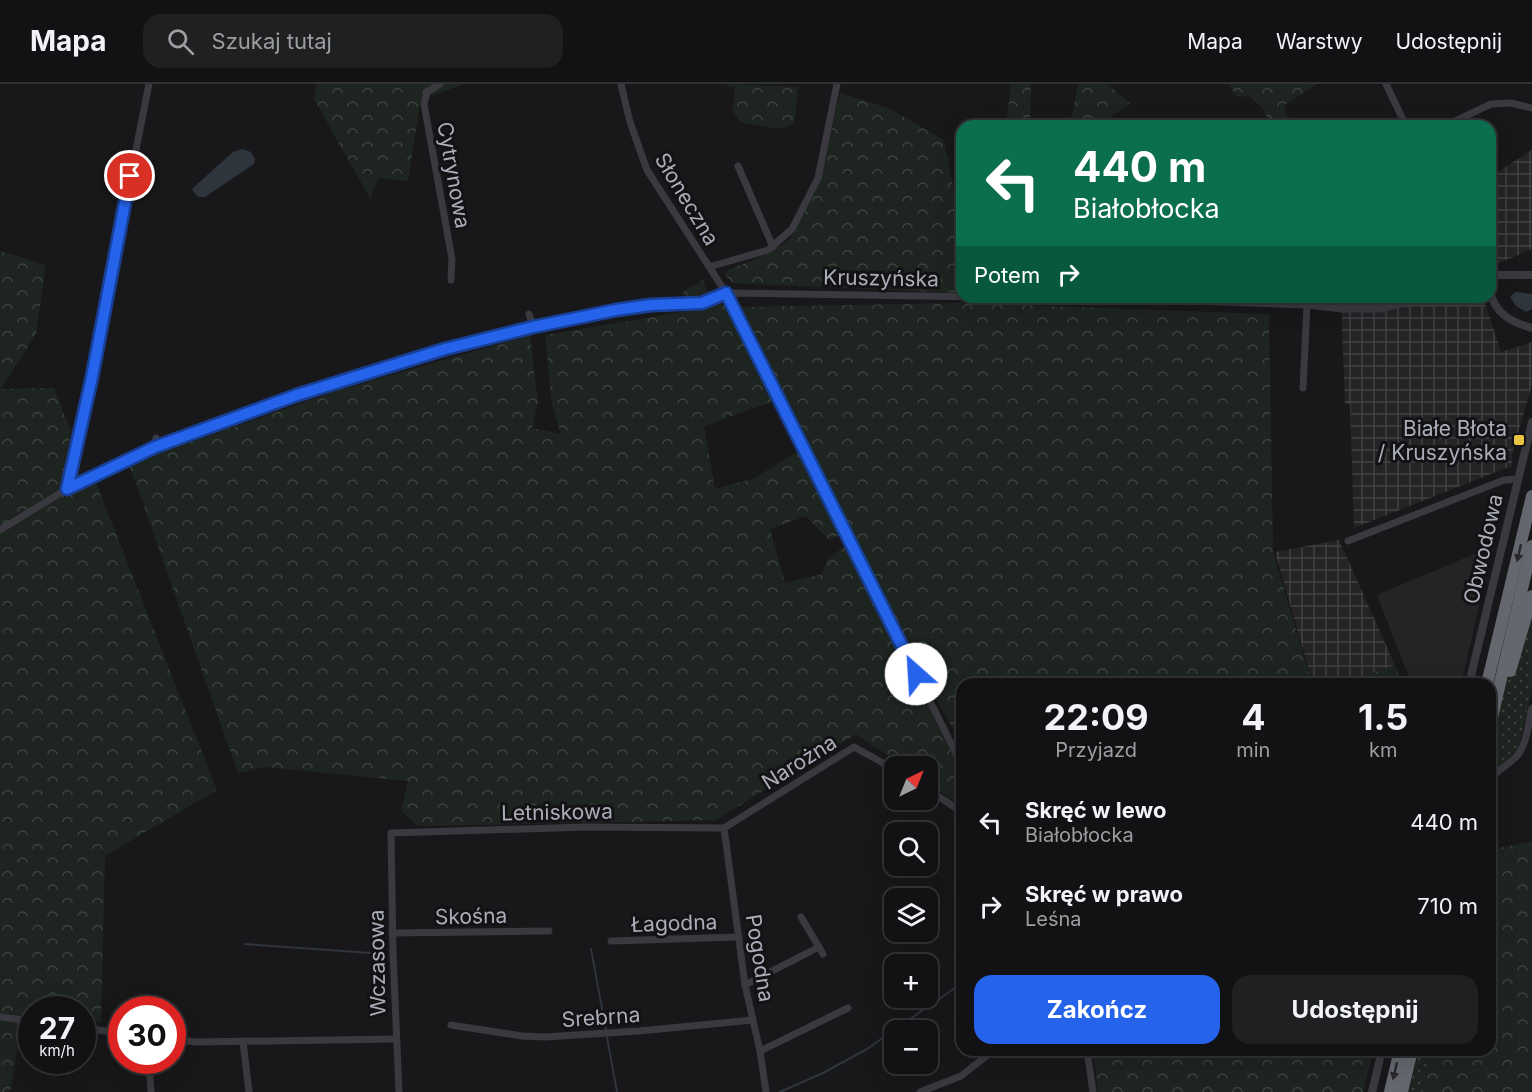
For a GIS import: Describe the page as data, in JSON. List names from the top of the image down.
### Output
{
  "streets": {
    "street": [
      "Cytrynowa",
      "Słoneczna",
      "Kruszyńska",
      "Obwodowa",
      "Narożna",
      "Letniskowa",
      "Skośna",
      "Łagodna",
      "Pogodna",
      "Wczasowa",
      "Srebrna"
    ]
  },
  "crossings": [
    ["Słoneczna", "Kruszyńska"],
    ["Narożna", "Letniskowa"],
    ["Narożna", "Pogodna"],
    ["Letniskowa", "Pogodna"],
    ["Letniskowa", "Wczasowa"],
    ["Skośna", "Wczasowa"],
    ["Łagodna", "Pogodna"],
    ["Pogodna", "Srebrna"]
  ],
  "places": {
    "transit": ["Białe Błota / Kruszyńska"]
  },
  "north": "top right",
  "page": {
    "header": "Mapa",
    "search": "Szukaj tutaj",
    "nav": ["Mapa", "Warstwy", "Udostępnij"],
    "turn": ["440 m", "Białobłocka"],
    "then": "Potem",
    "eta": [
      "22:09",
      "Przyjazd",
      "4",
      "min",
      "1.5",
      "km"
    ],
    "map_buttons": ["+", "−"],
    "list": [
      {
        "name": "Skręć w lewo",
        "note": "Białobłocka",
        "value": "440 m"
      },
      {
        "name": "Skręć w prawo",
        "note": "Leśna",
        "value": "710 m"
      }
    ],
    "buttons": ["Zakończ", "Udostępnij"],
    "speed": "27 km/h",
    "limit": "30"
  }
}
